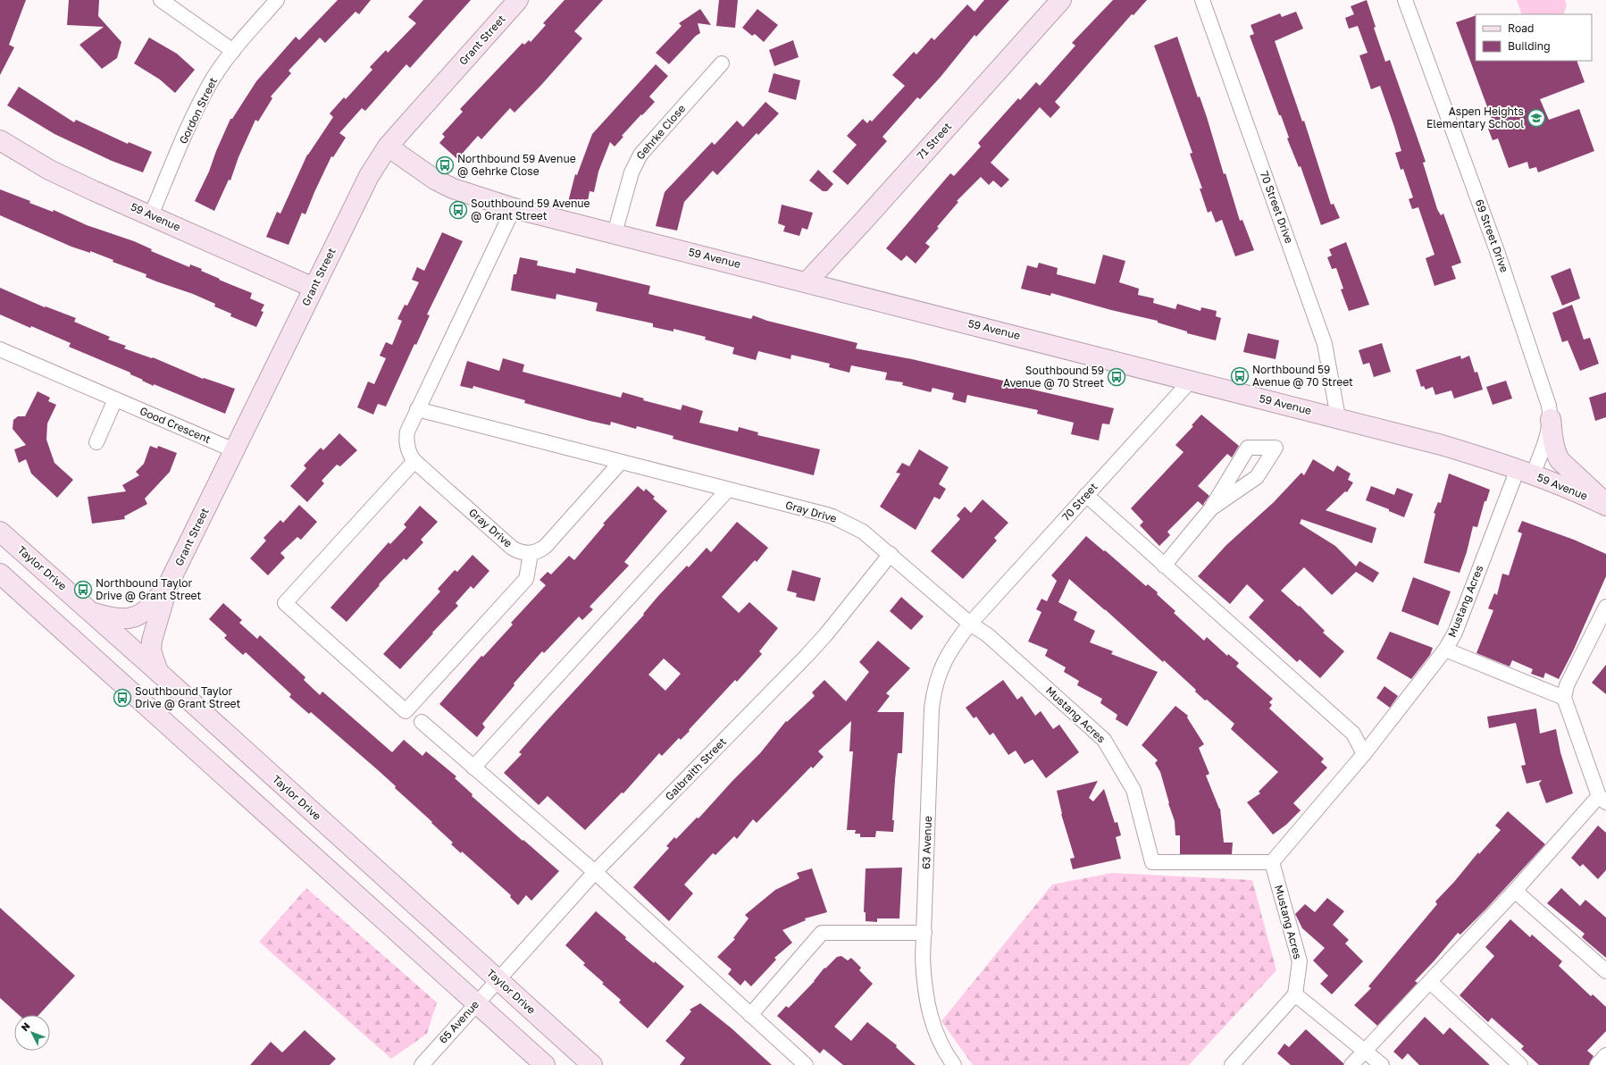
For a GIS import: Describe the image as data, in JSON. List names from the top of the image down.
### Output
{
  "streets": {
    "street": [
      "Grant Street",
      "Gordon Street",
      "Gehrke Close",
      "71 Street",
      "70 Street Drive",
      "59 Avenue",
      "69 Street Drive",
      "Good Crescent",
      "70 Street",
      "Gray Drive",
      "Taylor Drive",
      "Mustang Acres",
      "Galbraith Street",
      "63 Avenue",
      "65 Avenue"
    ]
  },
  "crossings": [
    ["Grant Street", "59 Avenue"],
    ["Grant Street", "Good Crescent"],
    ["Gordon Street", "59 Avenue"],
    ["Gehrke Close", "59 Avenue"],
    ["71 Street", "59 Avenue"],
    ["70 Street Drive", "59 Avenue"],
    ["59 Avenue", "69 Street Drive"],
    ["59 Avenue", "70 Street"],
    ["59 Avenue", "Gray Drive"],
    ["59 Avenue", "Mustang Acres"],
    ["69 Street Drive", "Mustang Acres"],
    ["70 Street", "Gray Drive"],
    ["70 Street", "Mustang Acres"],
    ["70 Street", "63 Avenue"],
    ["Gray Drive", "Mustang Acres"],
    ["Gray Drive", "Galbraith Street"],
    ["Gray Drive", "63 Avenue"],
    ["Taylor Drive", "Galbraith Street"],
    ["Taylor Drive", "65 Avenue"],
    ["Mustang Acres", "63 Avenue"],
    ["Galbraith Street", "65 Avenue"]
  ],
  "places": {
    "school or university": ["Aspen Heights Elementary School"],
    "bus stop": [
      "Northbound 59 Avenue @ Gehrke Close",
      "Southbound 59 Avenue @ Grant Street",
      "Northbound 59 Avenue @ 70 Street",
      "Southbound 59 Avenue @ 70 Street",
      "Northbound Taylor Drive @ Grant Street",
      "Southbound Taylor Drive @ Grant Street"
    ]
  },
  "legend": ["Road", "Building"],
  "north": "top left"
}
